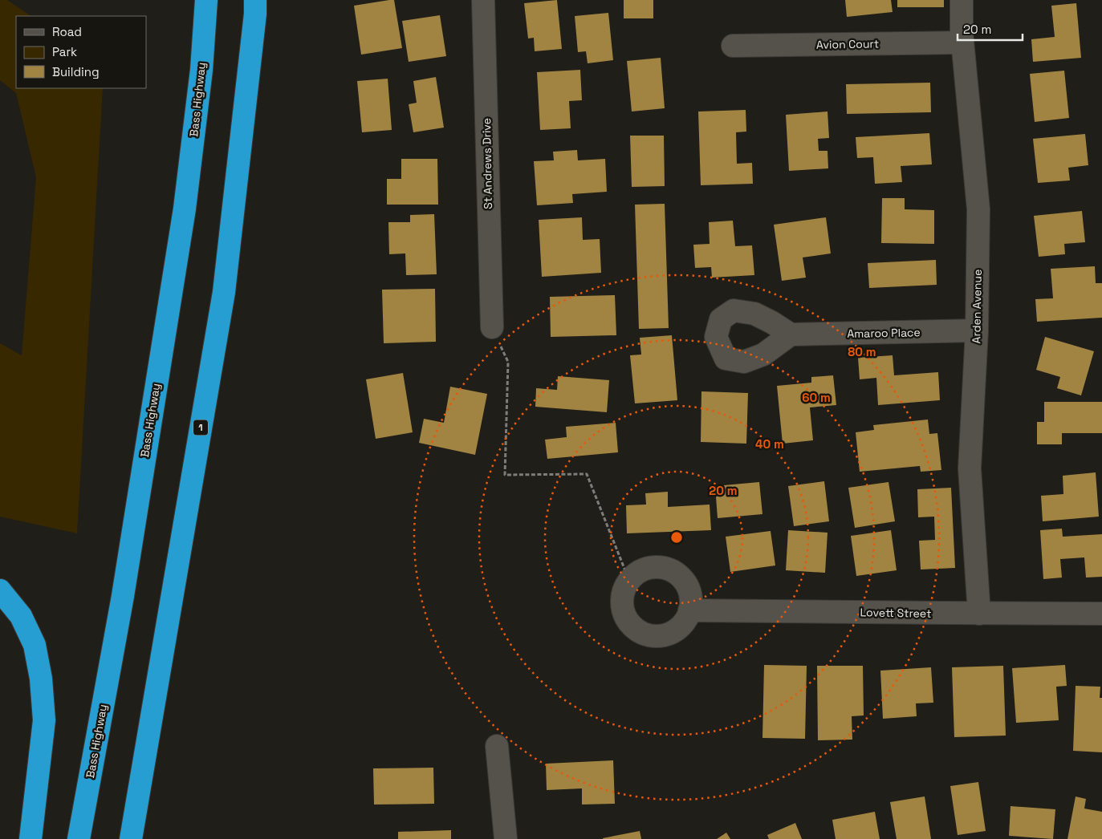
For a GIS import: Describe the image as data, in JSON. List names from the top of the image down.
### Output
{
  "streets": {
    "highway": ["Bass Highway", "1"],
    "street": [
      "Avion Court",
      "St Andrews Drive",
      "Arden Avenue",
      "Amaroo Place",
      "Lovett Street"
    ]
  },
  "crossings": [
    ["Avion Court", "Arden Avenue"],
    ["Arden Avenue", "Amaroo Place"],
    ["Arden Avenue", "Lovett Street"]
  ],
  "legend": ["Road", "Park", "Building"],
  "scale_bar": "20 m",
  "rings": [
    "80 m",
    "60 m",
    "40 m",
    "20 m"
  ]
}
